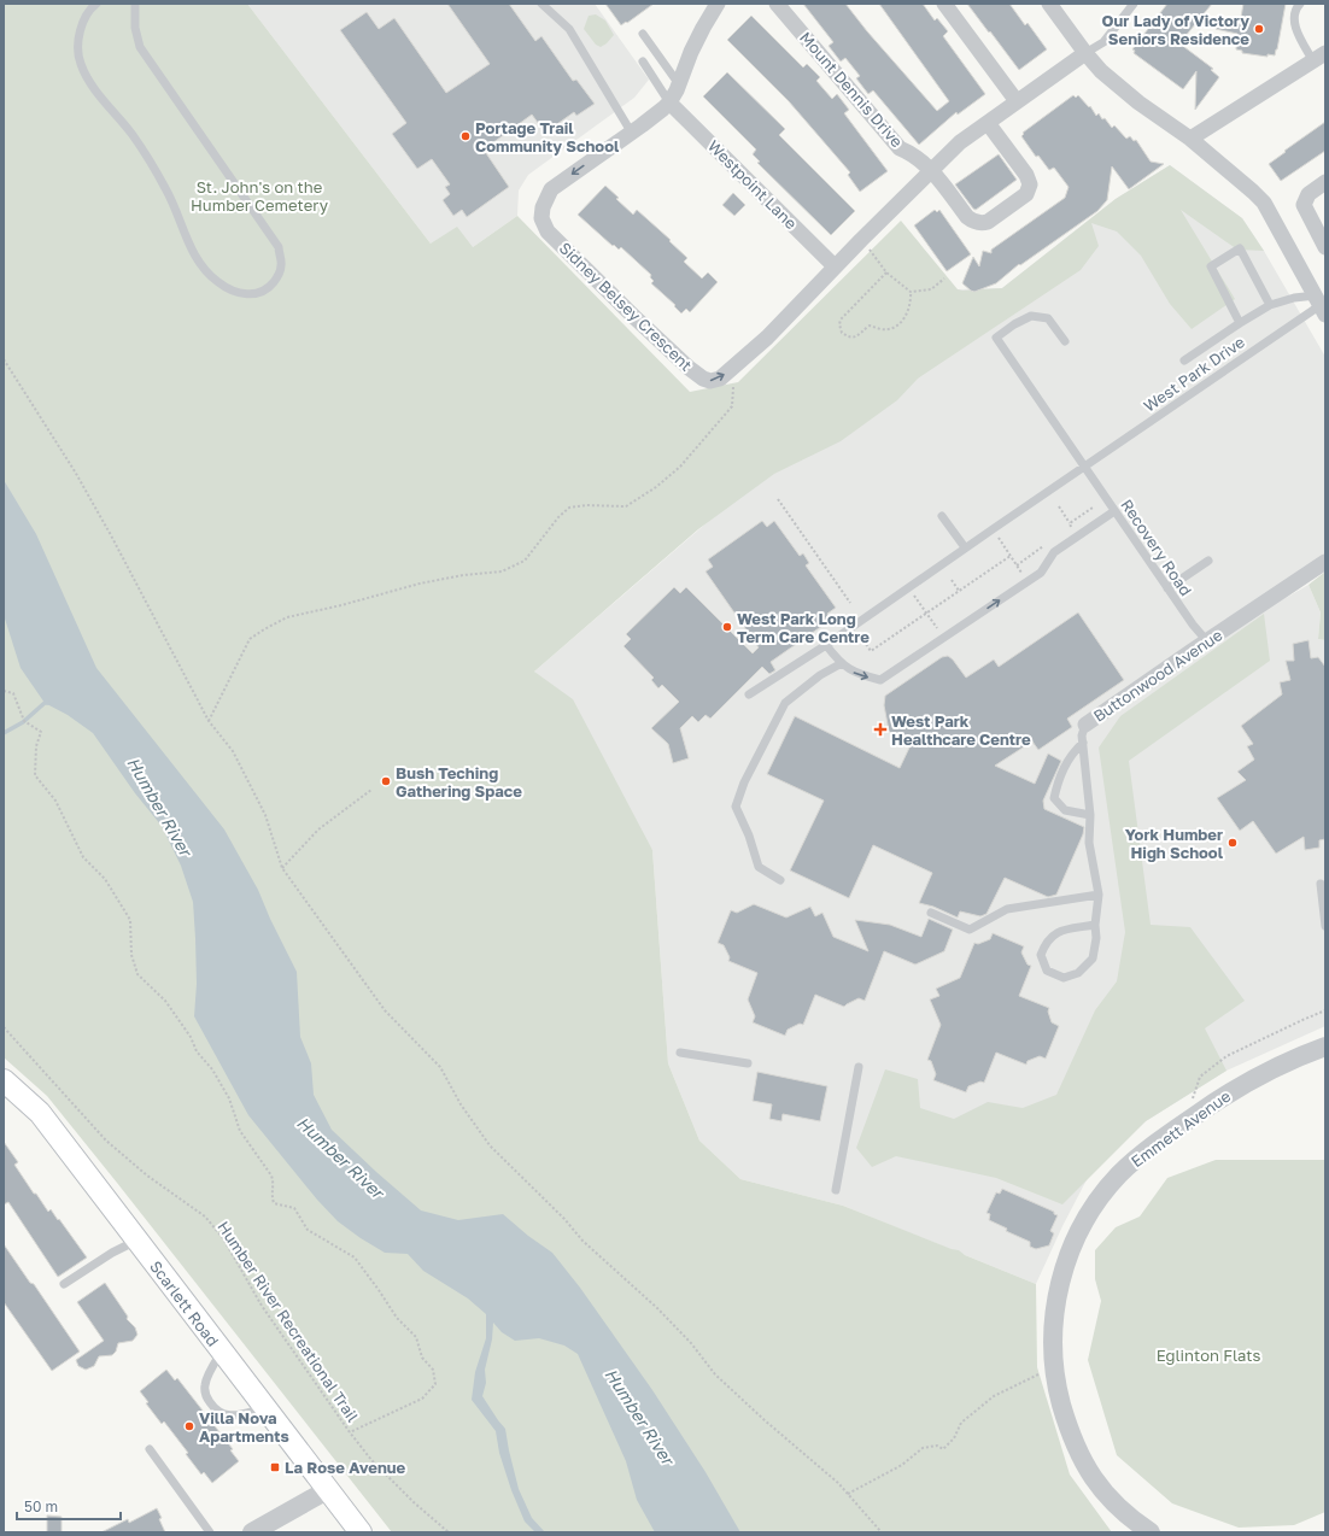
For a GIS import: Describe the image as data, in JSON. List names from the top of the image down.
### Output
{
  "streets": {
    "main road": ["Scarlett Road"],
    "street": [
      "Mount Dennis Drive",
      "Westpoint Lane",
      "Sidney Belsey Crescent",
      "Buttonwood Avenue",
      "Emmett Avenue"
    ],
    "lane": ["West Park Drive", "Recovery Road"],
    "path": ["Humber River Recreational Trail"]
  },
  "crossings": [
    ["Mount Dennis Drive", "Sidney Belsey Crescent"],
    ["Westpoint Lane", "Sidney Belsey Crescent"],
    ["West Park Drive", "Recovery Road"],
    ["Recovery Road", "Buttonwood Avenue"]
  ],
  "water": ["Humber River"],
  "parks": ["St. John's on the Humber Cemetery", "Eglinton Flats"],
  "places": {
    "other": [
      "Our Lady of Victory Seniors Residence",
      "Portage Trail Community School",
      "West Park Long Term Care Centre",
      "Bush Teching Gathering Space",
      "York Humber High School",
      "Villa Nova Apartments"
    ],
    "health": ["West Park Healthcare Centre"],
    "transit": ["La Rose Avenue"]
  },
  "scale_bar": "50 m"
}
